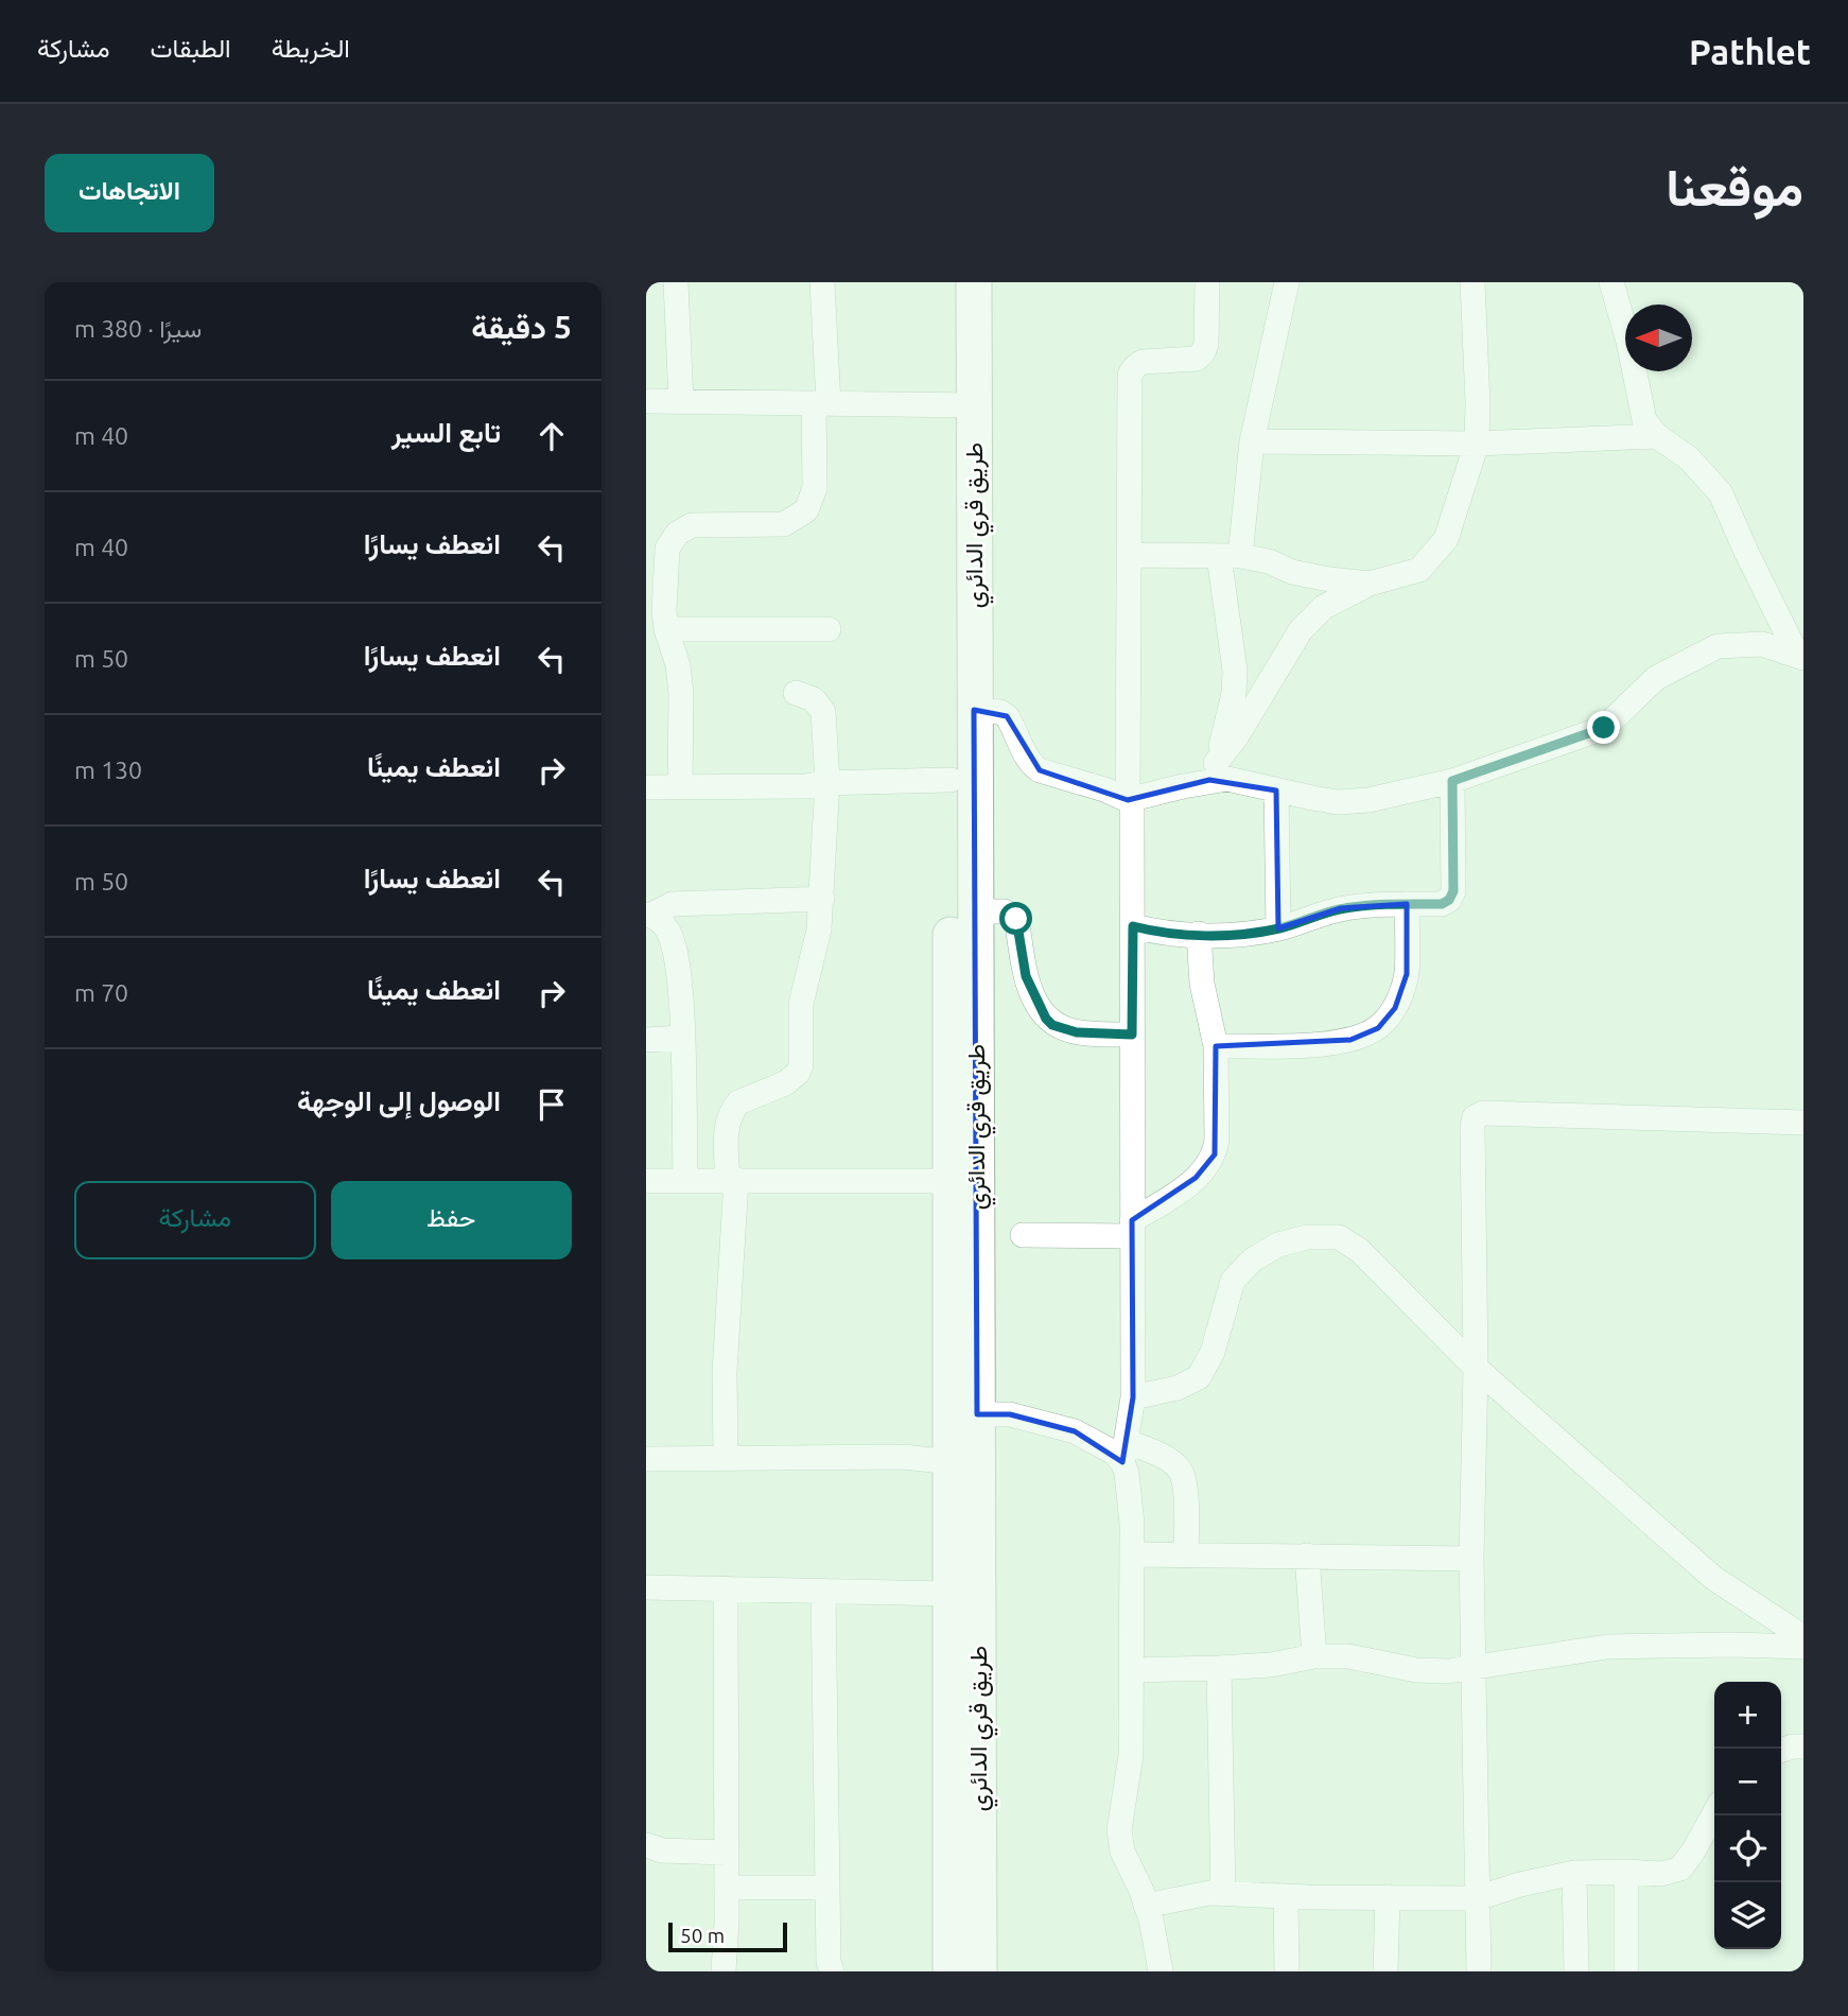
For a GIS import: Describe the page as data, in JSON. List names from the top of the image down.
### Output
{
  "streets": {
    "highway": ["طريق قري الدائري"]
  },
  "scale_bar": "50 m",
  "north": "left",
  "page": {
    "header": "Pathlet",
    "nav": ["الخريطة", "الطبقات", "مشاركة"],
    "title": "موقعنا",
    "buttons": [
      "الاتجاهات",
      ["حفظ", "مشاركة"]
    ],
    "heading": ["5 دقيقة", "سيرًا · 380 m"],
    "list": [
      ["تابع السير", "40 m"],
      ["انعطف يسارًا", "40 m"],
      ["انعطف يسارًا", "50 m"],
      ["انعطف يمينًا", "130 m"],
      ["انعطف يسارًا", "50 m"],
      ["انعطف يمينًا", "70 m"],
      "الوصول إلى الوجهة"
    ],
    "map_buttons": ["+", "−"],
    "scale": "50 m"
  }
}
